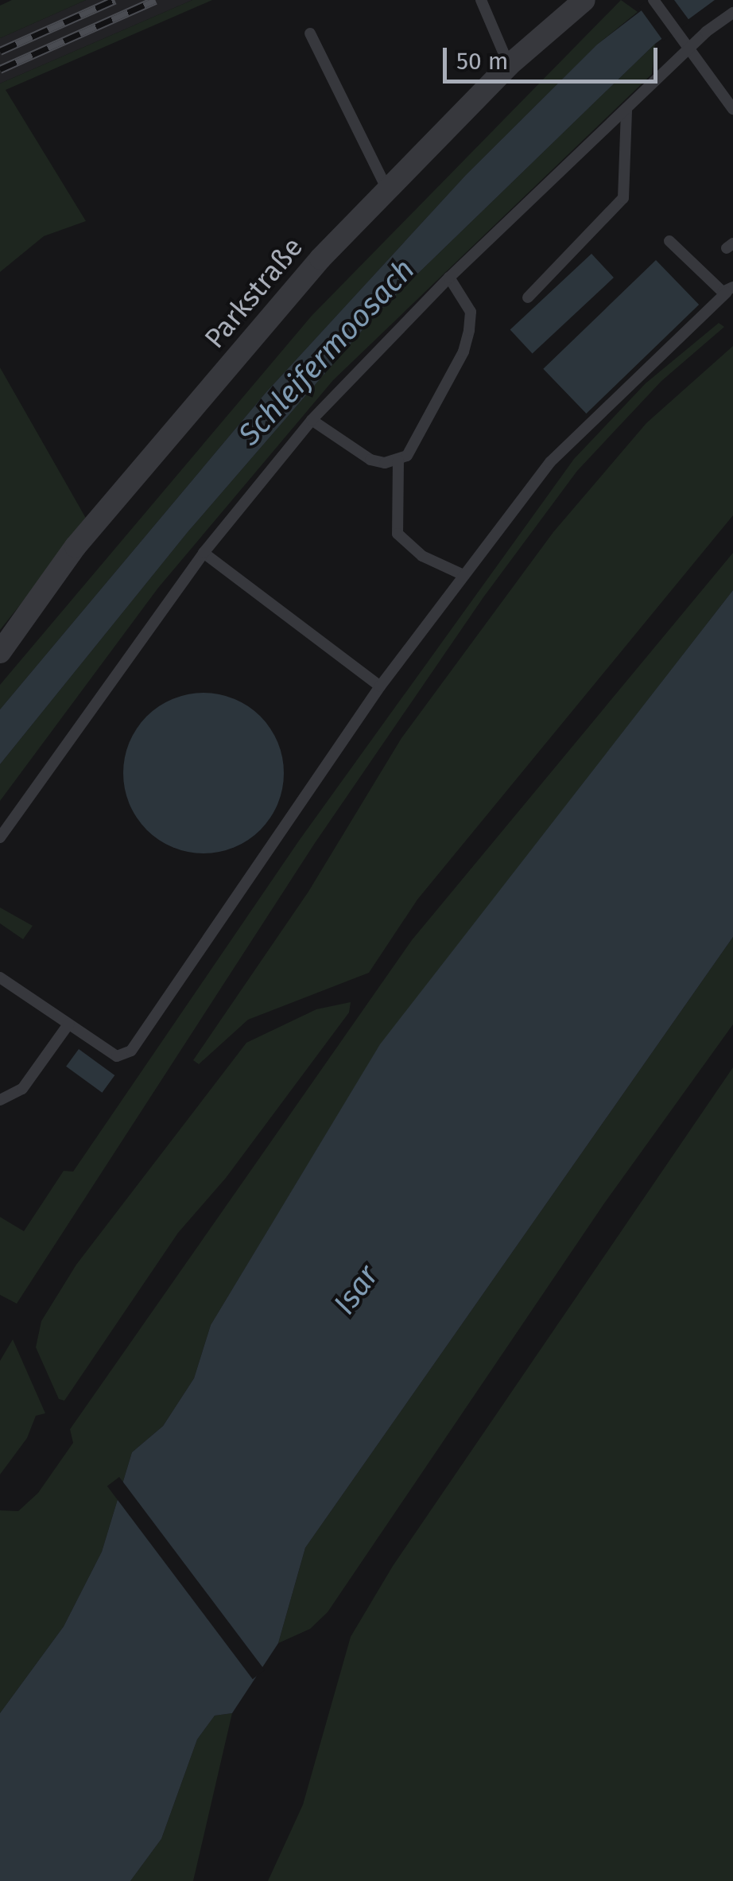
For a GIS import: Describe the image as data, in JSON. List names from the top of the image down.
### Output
{
  "streets": {
    "street": ["Parkstraße"]
  },
  "water": ["Schleifermoosach", "Isar"],
  "scale_bar": "50 m"
}
